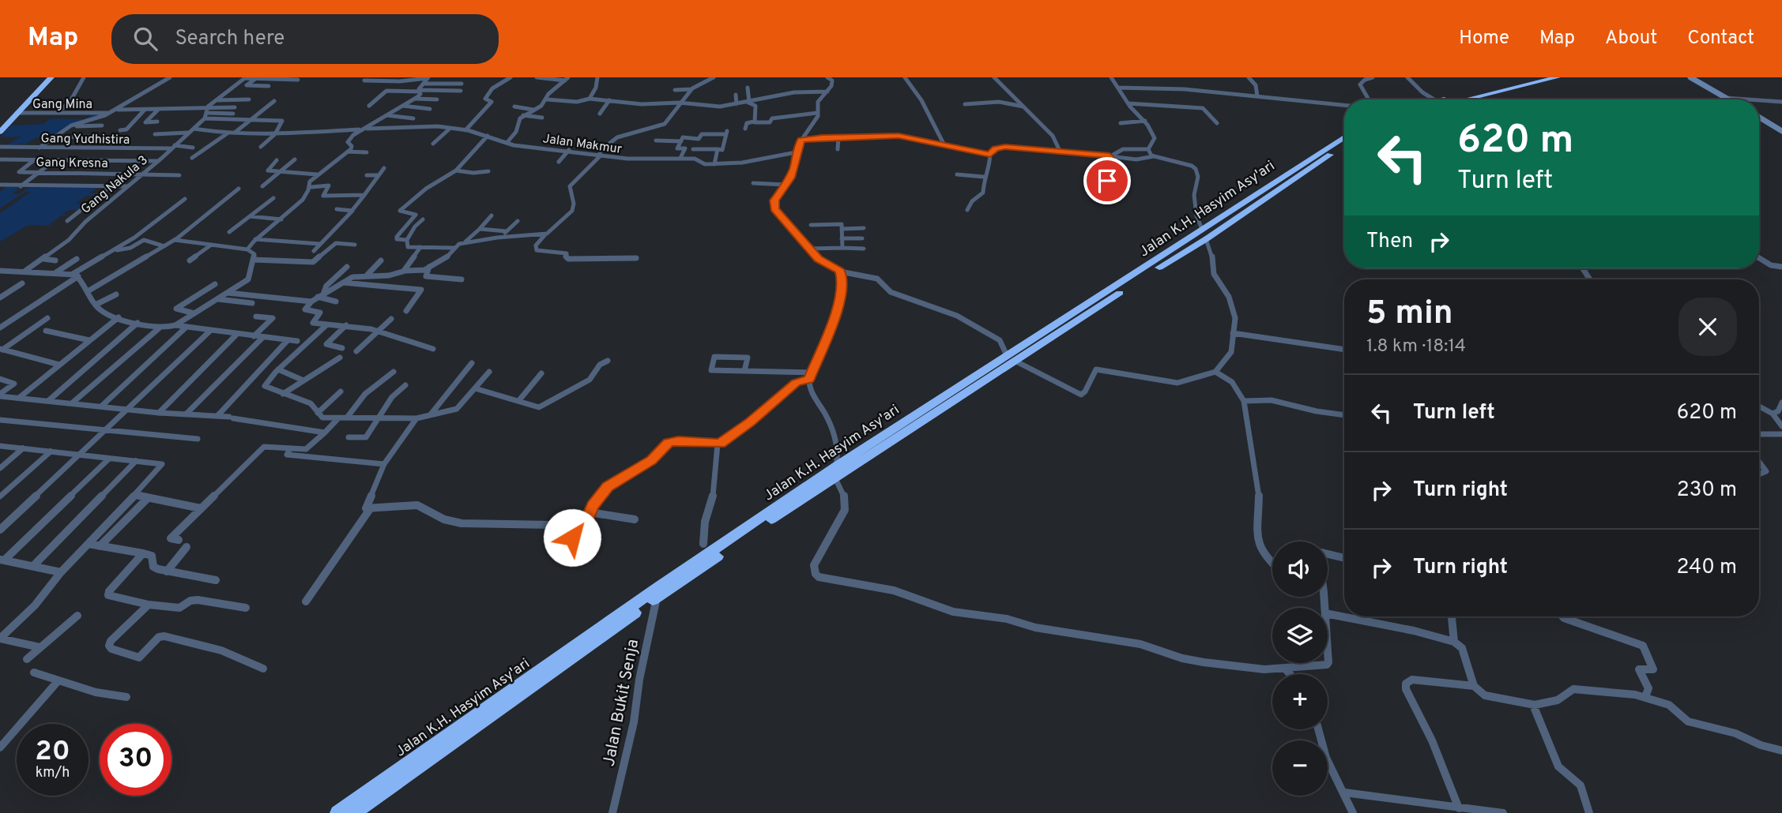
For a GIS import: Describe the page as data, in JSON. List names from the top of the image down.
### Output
{
  "streets": {
    "highway": ["Jalan K.H. Hasyim Asy'ari"],
    "street": [
      "Gang Mina",
      "Gang Yudhistira",
      "Jalan Makmur",
      "Gang Kresna",
      "Gang Nakula 3",
      "Jalan Bukit Senja"
    ]
  },
  "crossings": [
    ["Gang Yudhistira", "Gang Nakula 3"],
    ["Jalan Makmur", "Gang Nakula 3"],
    ["Gang Kresna", "Gang Nakula 3"],
    ["Jalan K.H. Hasyim Asy'ari", "Jalan Bukit Senja"]
  ],
  "page": {
    "header": "Map",
    "search": "Search here",
    "nav": [
      "Home",
      "Map",
      "About",
      "Contact"
    ],
    "turn": ["620 m", "Turn left"],
    "then": "Then",
    "heading": ["5 min", "1.8 km · 18:14"],
    "list": [
      {
        "name": "Turn left",
        "value": "620 m"
      },
      {
        "name": "Turn right",
        "value": "230 m"
      },
      {
        "name": "Turn right",
        "value": "240 m"
      }
    ],
    "map_buttons": ["+", "−"],
    "speed": "20 km/h",
    "limit": "30"
  }
}
